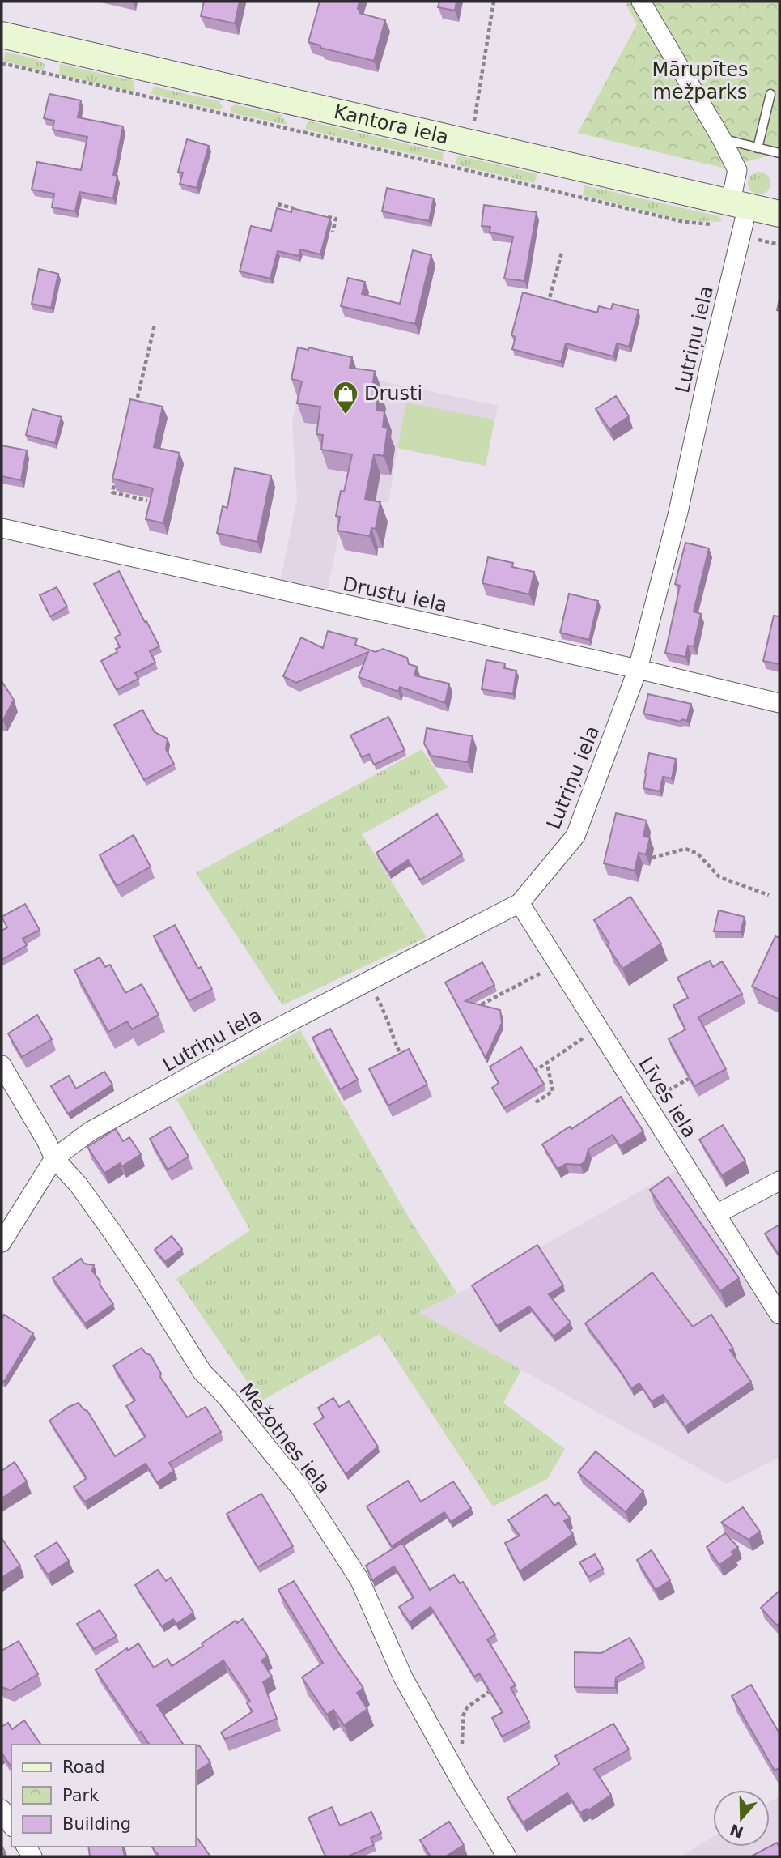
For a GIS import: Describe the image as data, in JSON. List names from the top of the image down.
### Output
{
  "streets": {
    "main road": ["Kantora iela"],
    "street": [
      "Lutriņu iela",
      "Drustu iela",
      "Līves iela",
      "Mežotnes iela"
    ]
  },
  "crossings": [
    ["Kantora iela", "Lutriņu iela"],
    ["Lutriņu iela", "Drustu iela"],
    ["Lutriņu iela", "Līves iela"],
    ["Lutriņu iela", "Mežotnes iela"]
  ],
  "parks": ["Mārupītes mežparks"],
  "places": {
    "shop": ["Drusti"]
  },
  "legend": ["Road", "Park", "Building"],
  "north": "bottom"
}
